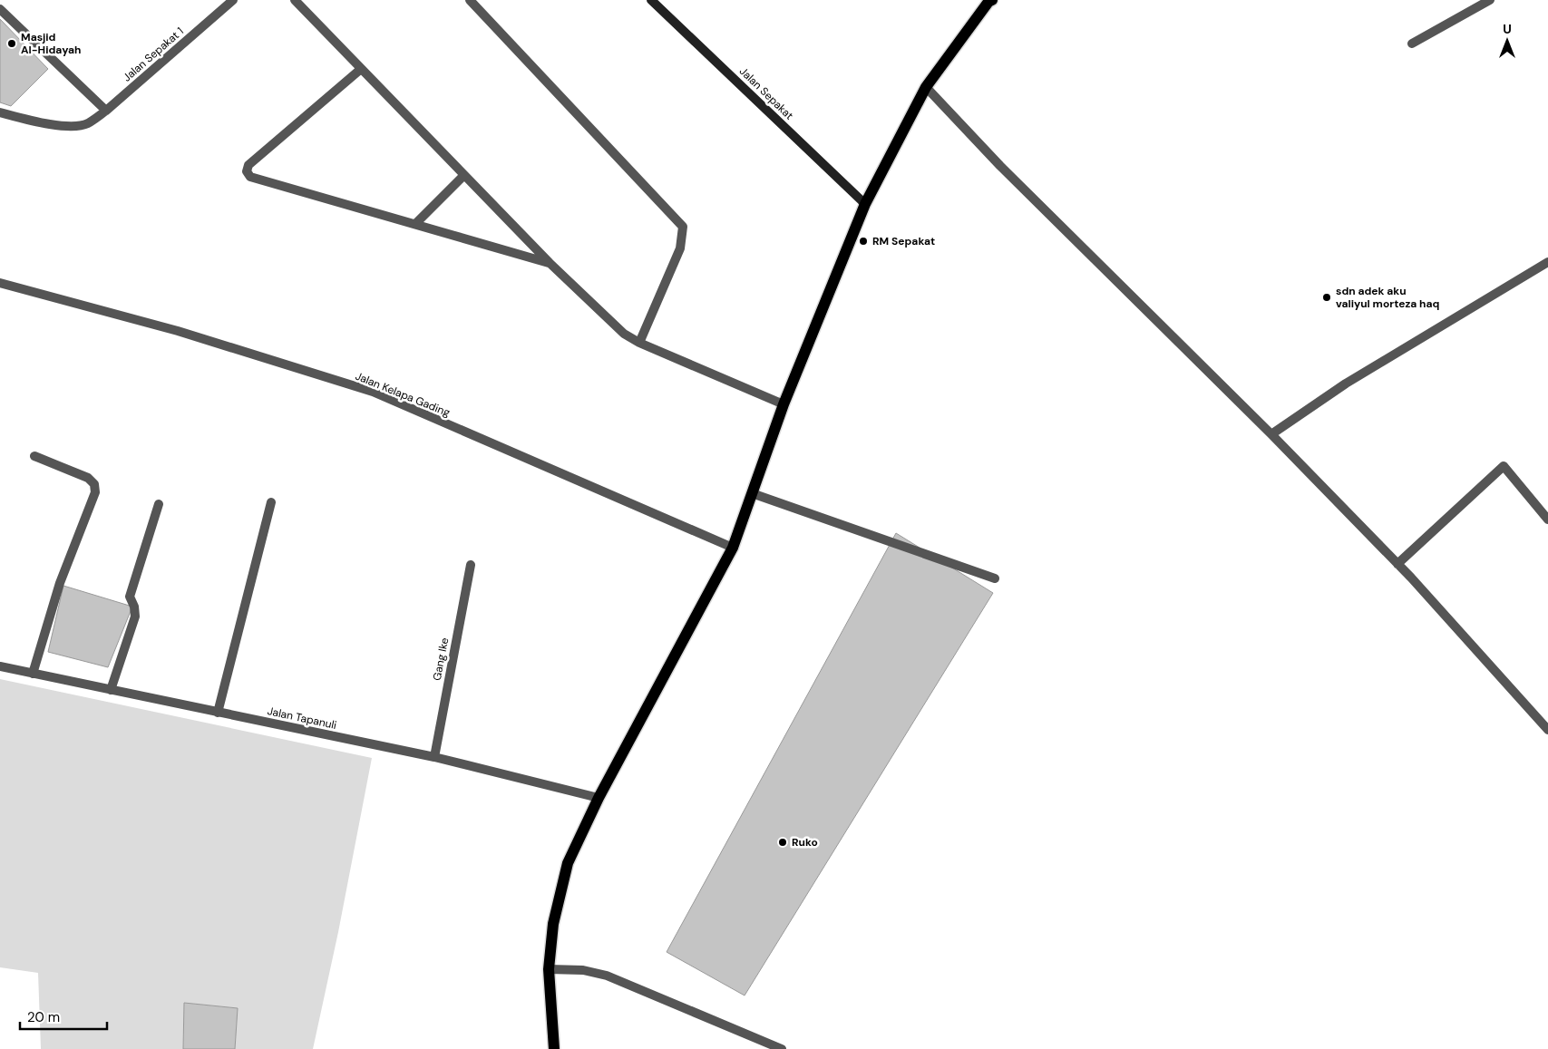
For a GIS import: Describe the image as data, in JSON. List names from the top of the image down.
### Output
{
  "streets": {
    "main road": ["Jalan Sepakat"],
    "street": [
      "Jalan Sepakat 1",
      "Jalan Kelapa Gading",
      "Gang Ike",
      "Jalan Tapanuli"
    ]
  },
  "crossings": [
    ["Gang Ike", "Jalan Tapanuli"]
  ],
  "places": [
    "Masjid Al-Hidayah",
    "RM Sepakat",
    "sdn adek aku valiyul morteza haq",
    "Ruko"
  ],
  "scale_bar": "20 m",
  "north": "top"
}
